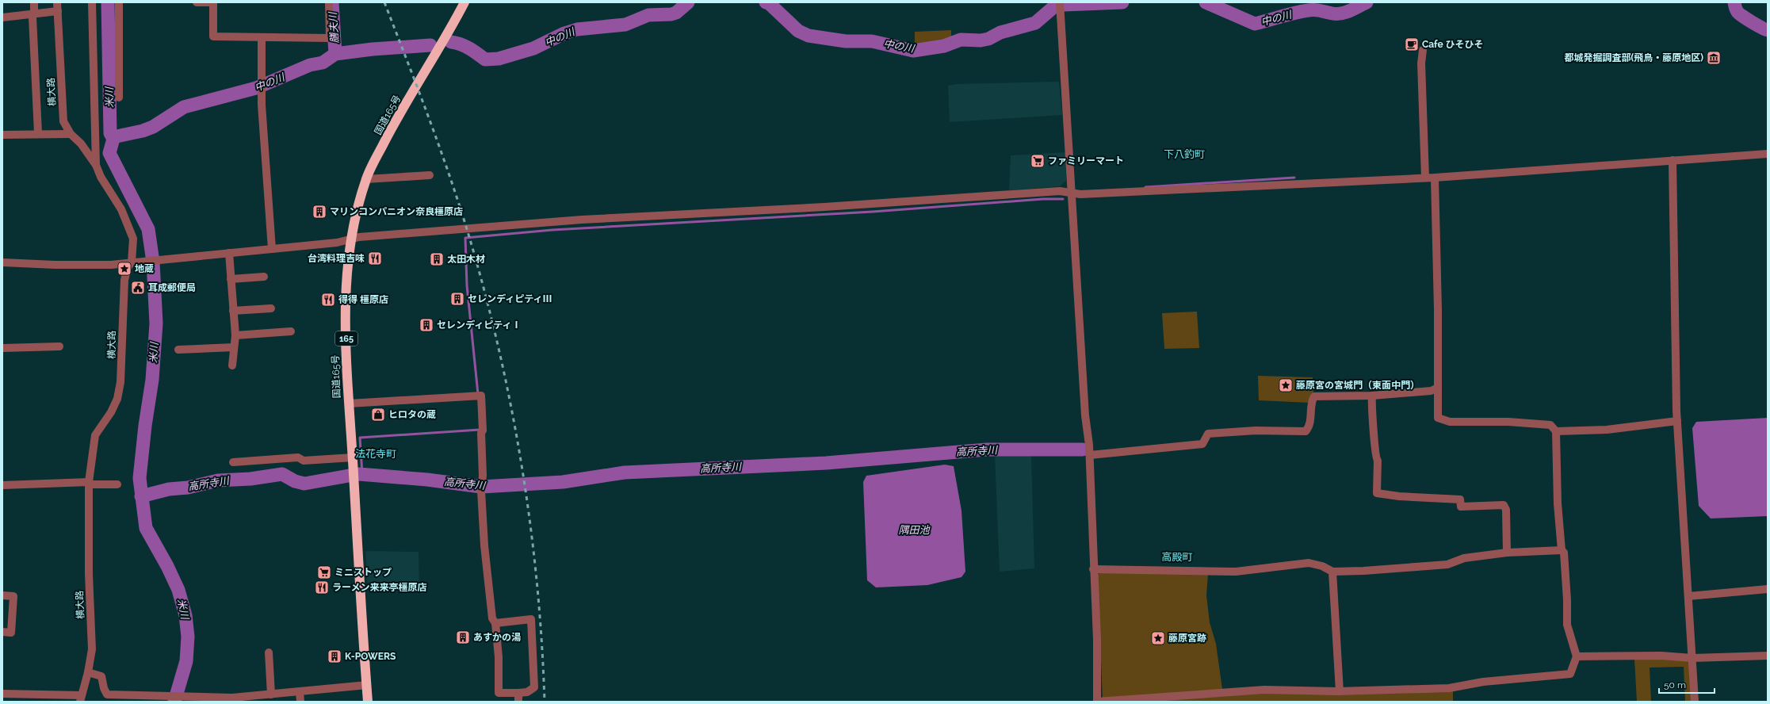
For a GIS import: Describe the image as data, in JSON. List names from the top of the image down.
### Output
{
  "streets": {
    "highway": ["国道165号", "165"],
    "street": ["横大路"]
  },
  "districts": ["下八釣町", "法花寺町", "高殿町"],
  "water": [
    "中の川",
    "膳夫川",
    "米川",
    "高所寺川",
    "隅田池"
  ],
  "places": {
    "cafe": ["Cafe ひそひそ"],
    "museum": ["都城発掘調査部(飛鳥・藤原地区)"],
    "supermarket": ["ファミリーマート", "ミニストップ"],
    "building": [
      "マリンコンパニオン奈良橿原店",
      "太田木材",
      "セレンディピティⅢ",
      "セレンディピティⅠ",
      "あすかの湯",
      "K-POWERS"
    ],
    "restaurant": ["台湾料理吉味", "得得 橿原店", "ラーメン来来亭橿原店"],
    "place": ["地蔵", "藤原宮の宮城門（東面中門）", "藤原宮跡"],
    "public building": ["耳成郵便局"],
    "shop": ["ヒロタの蔵"]
  },
  "scale_bar": "50 m"
}
